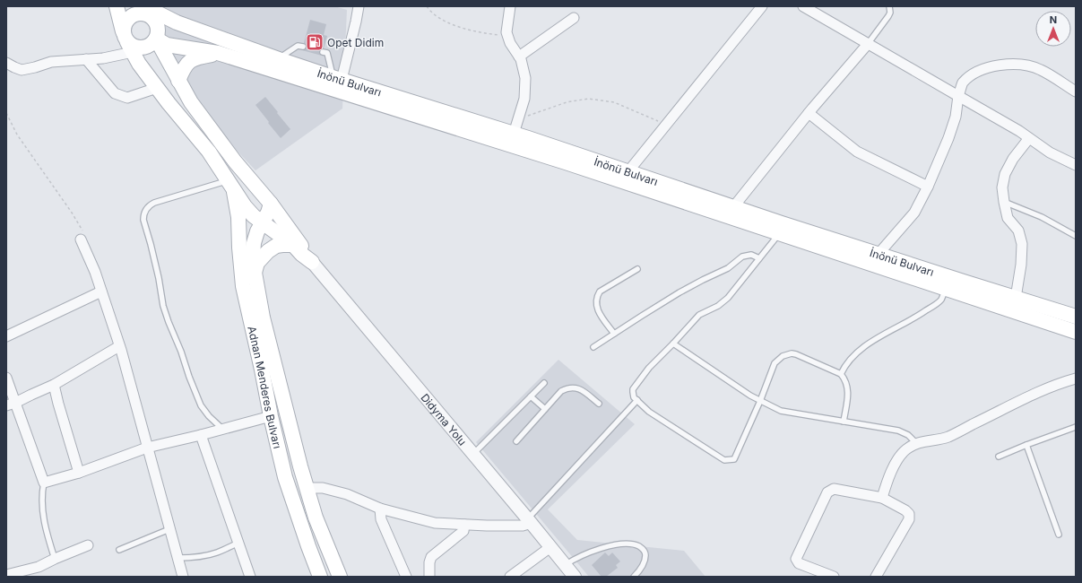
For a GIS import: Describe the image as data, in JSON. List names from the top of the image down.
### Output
{
  "streets": {
    "main road": ["İnönü Bulvarı", "Adnan Menderes Bulvarı"],
    "street": ["Didyma Yolu"]
  },
  "places": {
    "fuel station": ["Opet Didim"]
  },
  "north": "top"
}
